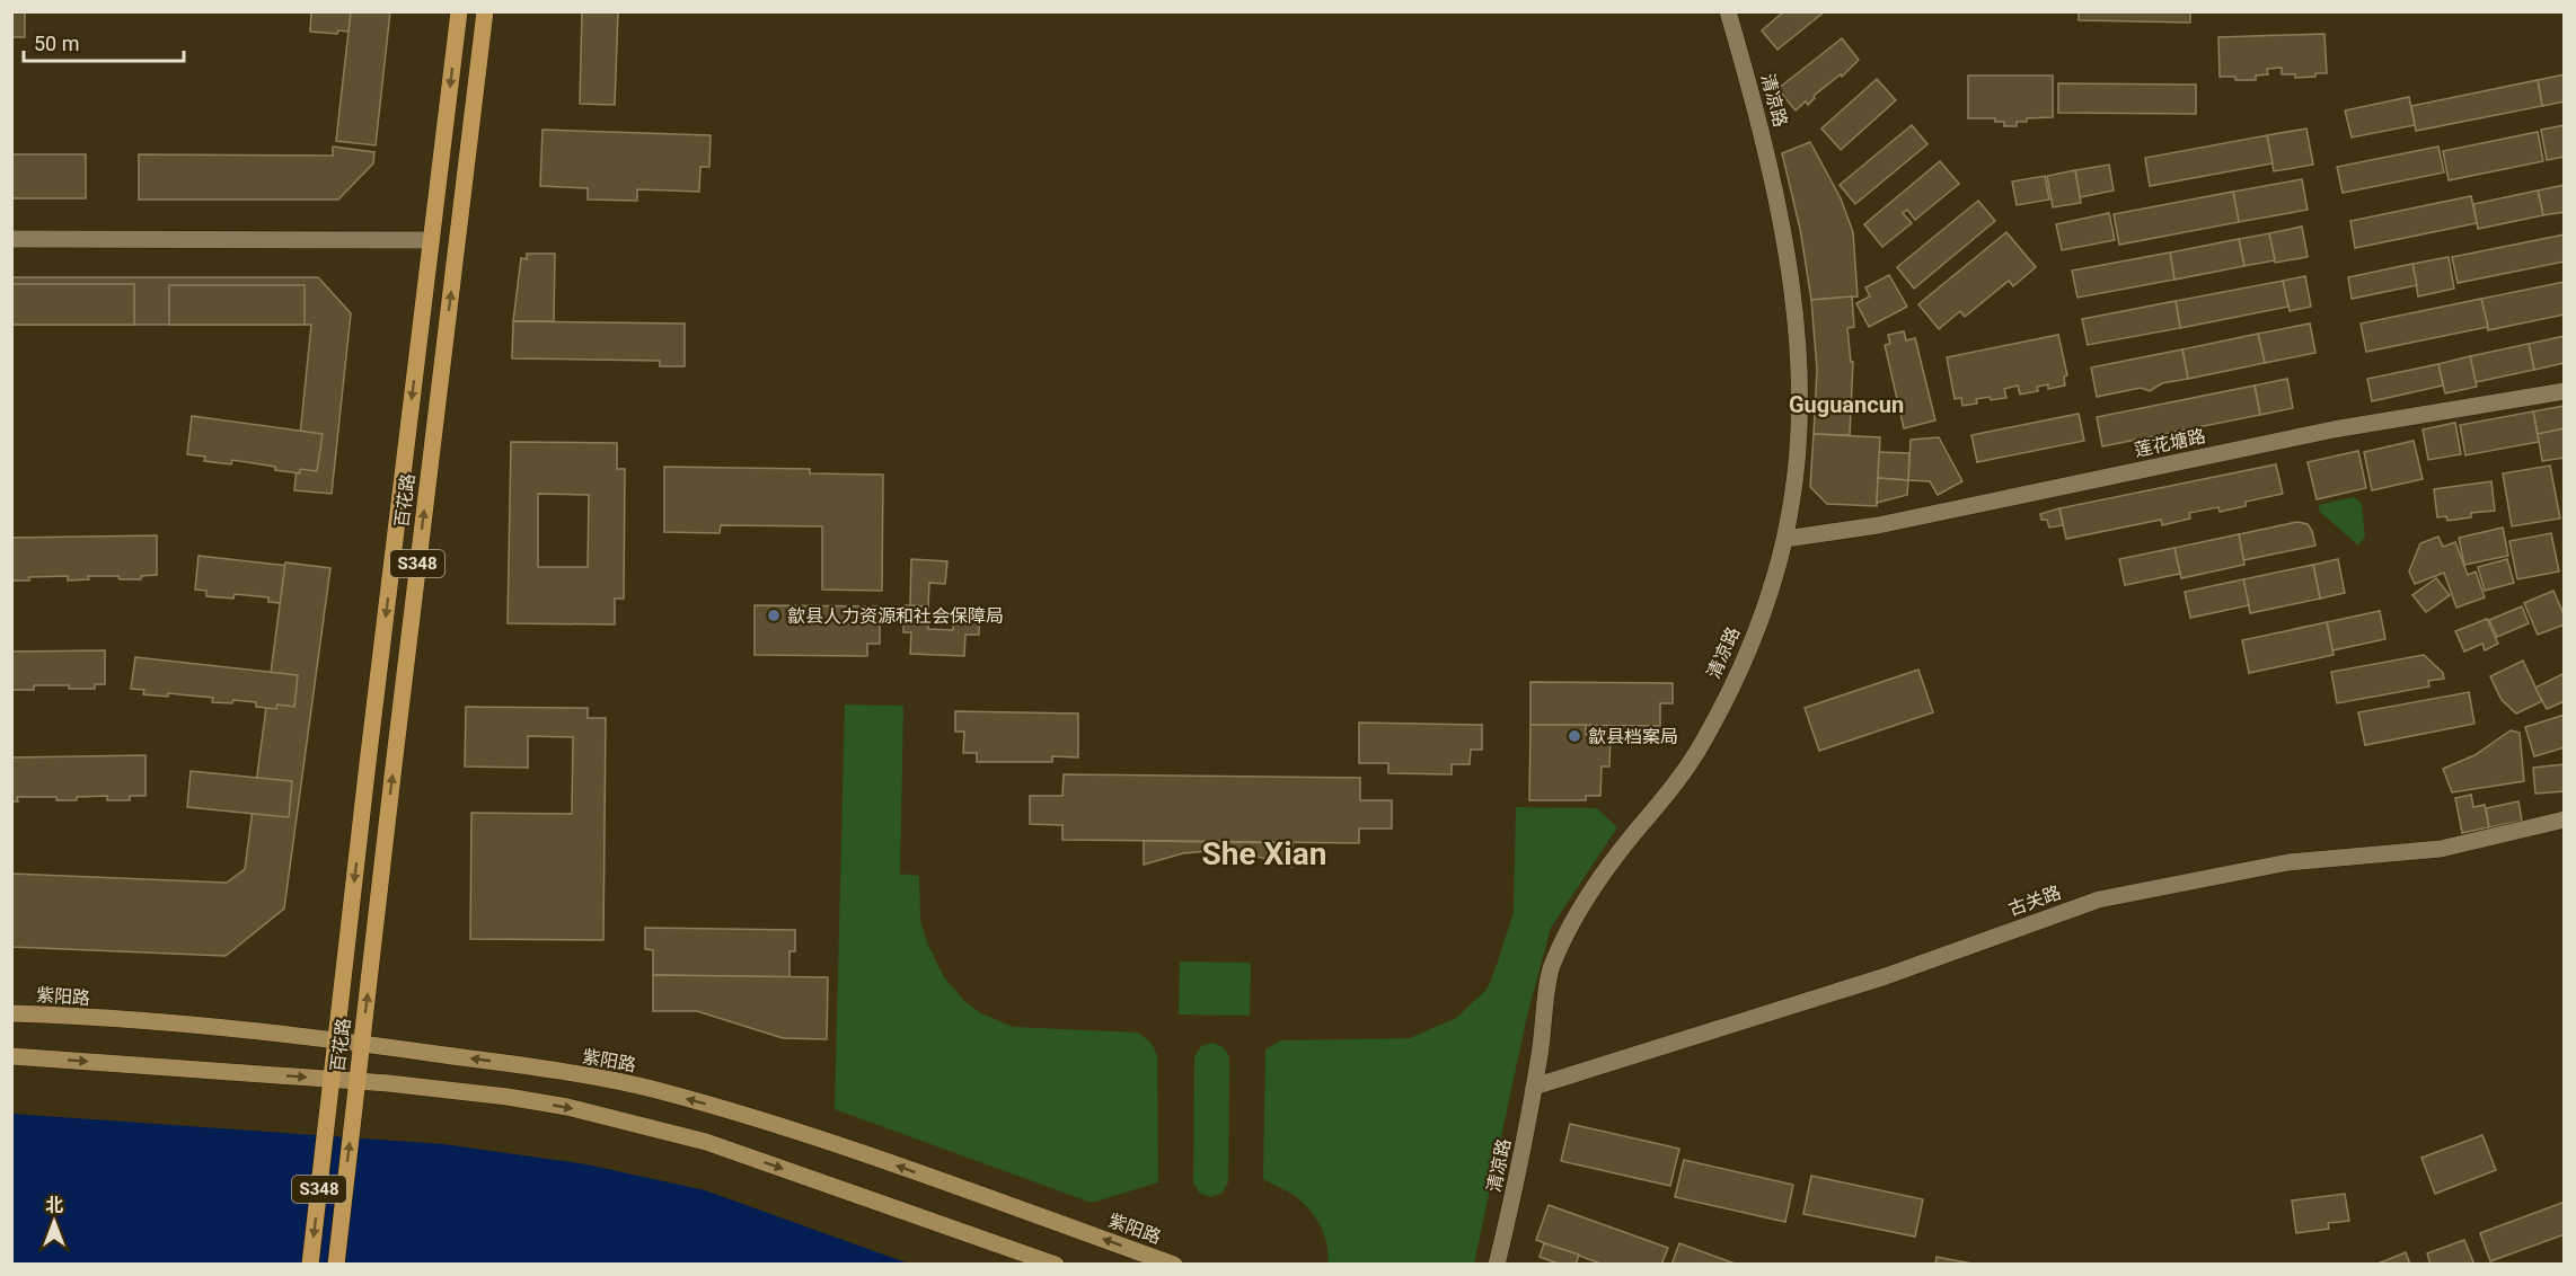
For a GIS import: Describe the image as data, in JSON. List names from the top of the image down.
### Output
{
  "streets": {
    "main road": ["百花路", "S348", "紫阳路"],
    "street": ["清凉路", "莲花塘路", "古关路"]
  },
  "crossings": [
    ["清凉路", "莲花塘路"],
    ["清凉路", "古关路"],
    ["百花路", "紫阳路"]
  ],
  "districts": ["Guguancun", "She Xian"],
  "places": ["歙县人力资源和社会保障局", "歙县档案局"],
  "scale_bar": "50 m",
  "north": "top"
}
